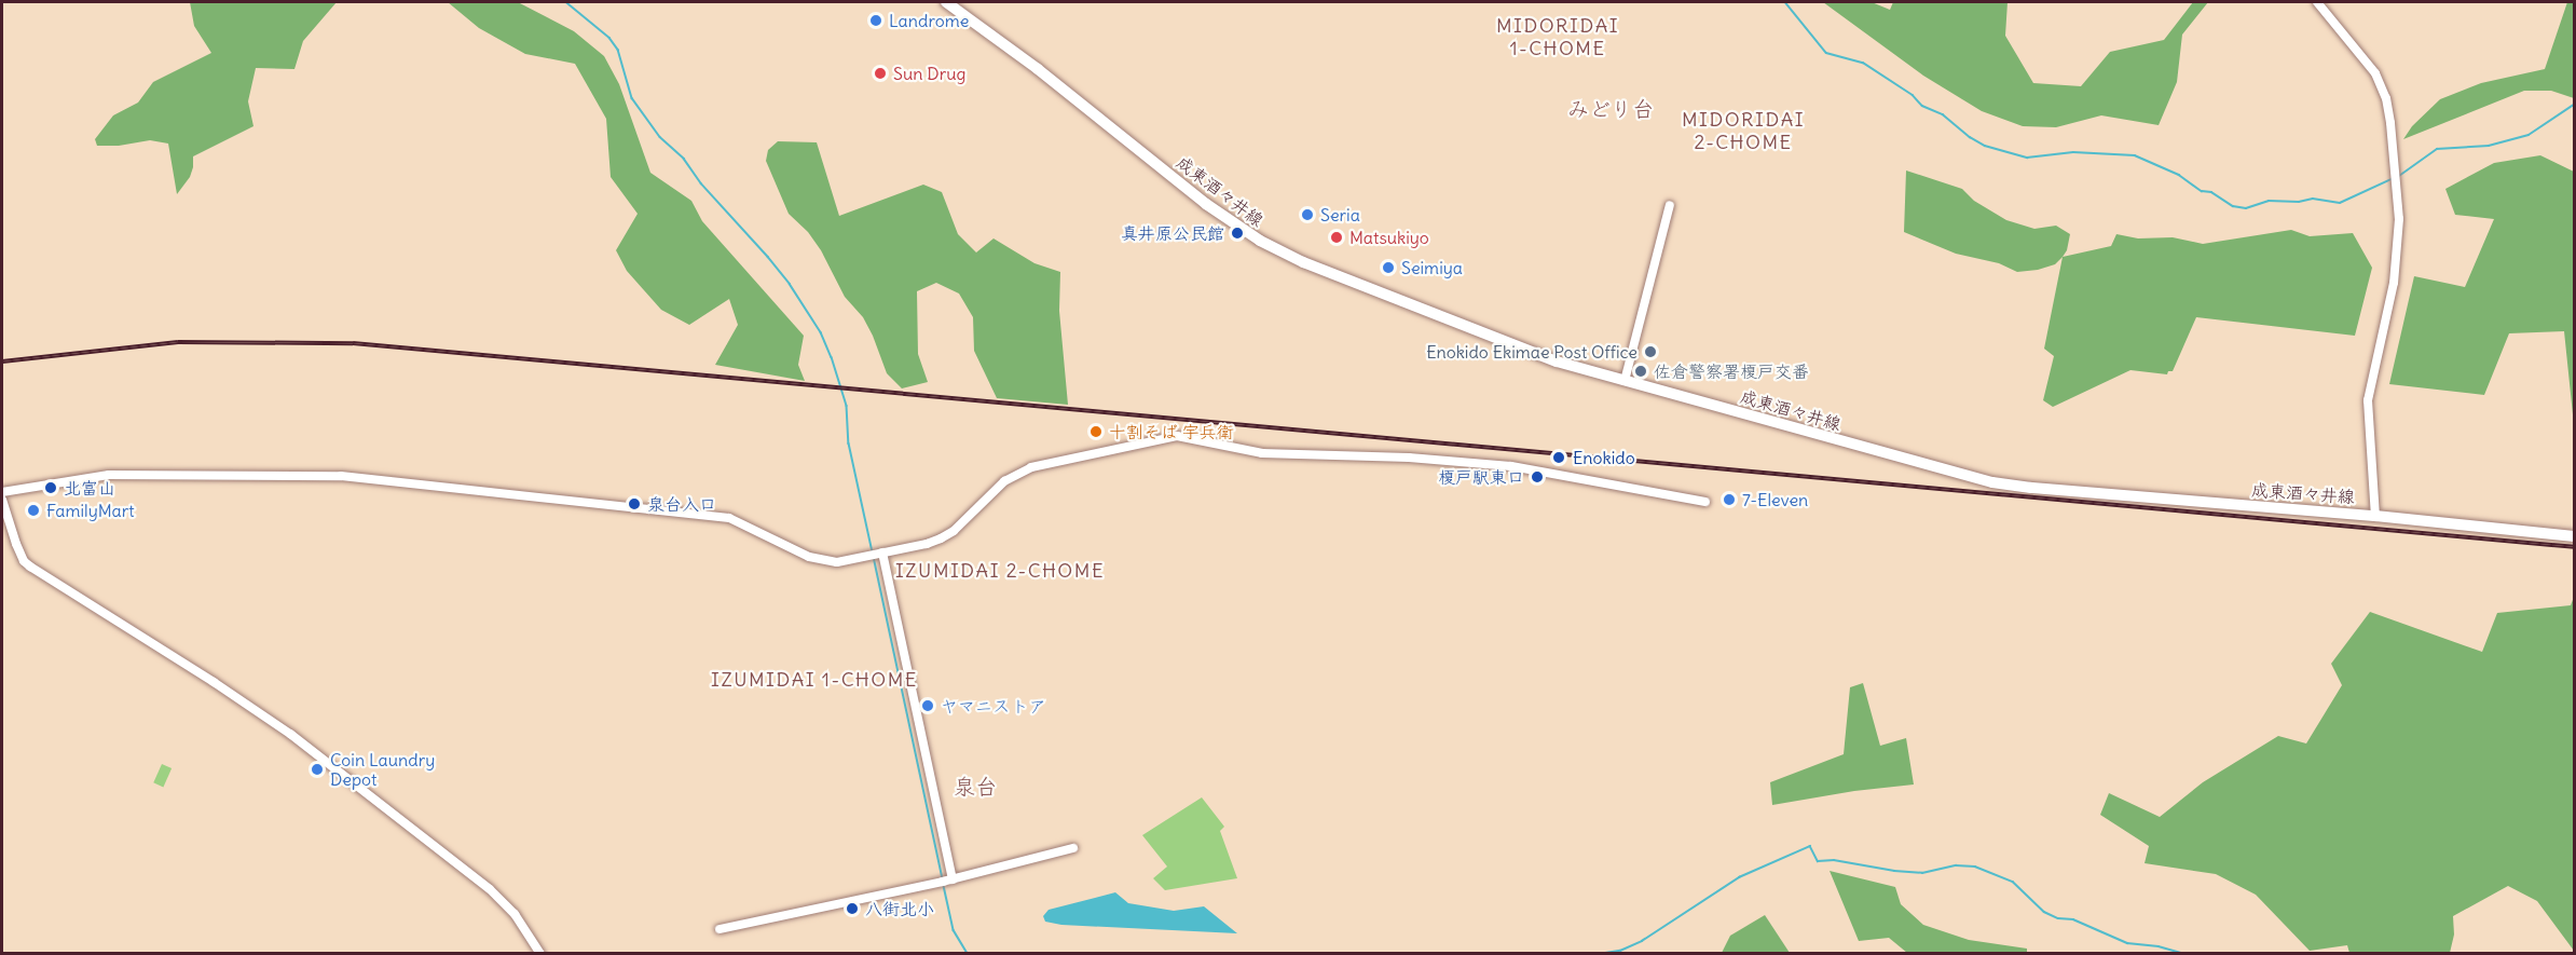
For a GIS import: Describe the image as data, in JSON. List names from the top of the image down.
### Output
{
  "streets": {
    "main road": ["成東酒々井線"]
  },
  "districts": [
    "MIDORIDAI 1-CHOME",
    "みどり台",
    "MIDORIDAI 2-CHOME",
    "IZUMIDAI 2-CHOME",
    "IZUMIDAI 1-CHOME",
    "泉台"
  ],
  "places": [
    "Landrome",
    "Sun Drug",
    "Seria",
    "真井原公民館",
    "Matsukiyo",
    "Seimiya",
    "Enokido Ekimae Post Office",
    "佐倉警察署榎戸交番",
    "十割そば 宇兵衛",
    "Enokido",
    "榎戸駅東口",
    "北富山",
    "7-Eleven",
    "泉台入口",
    "FamilyMart",
    "ヤマニストア",
    "Coin Laundry Depot",
    "八街北小"
  ]
}
